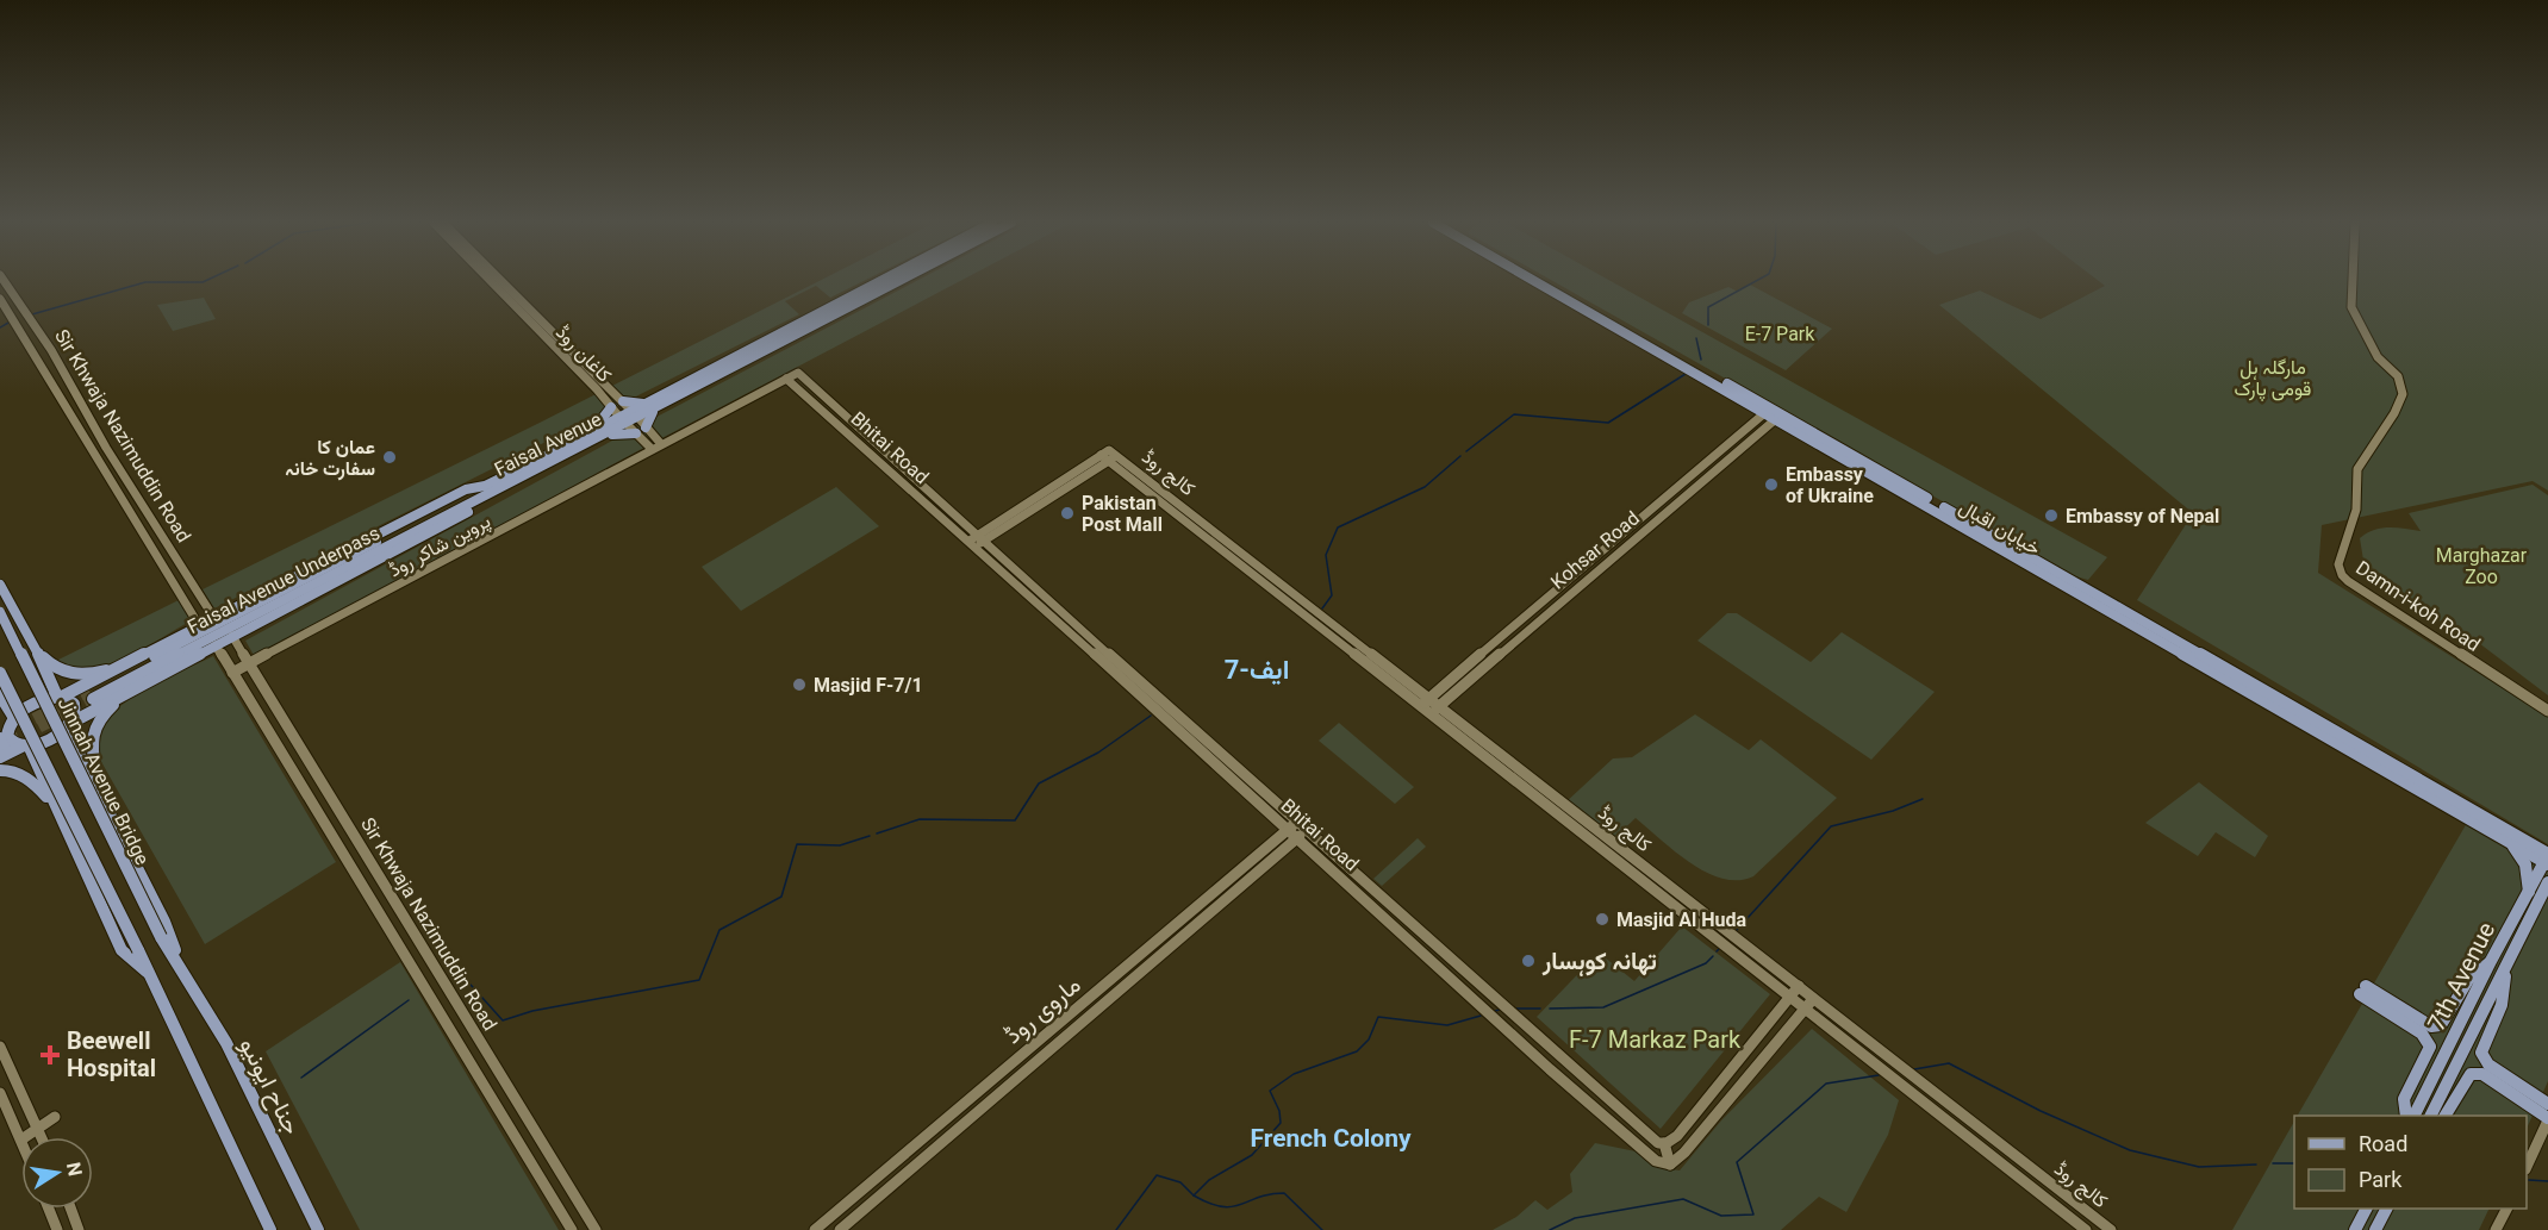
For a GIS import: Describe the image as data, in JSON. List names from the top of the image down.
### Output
{
  "streets": {
    "main road": [
      "Faisal Avenue",
      "خیابان اقبال",
      "Faisal Avenue Underpass",
      "Jinnah Avenue Bridge",
      "7th Avenue",
      "جناح ایونیو"
    ],
    "street": [
      "کاغان روڈ",
      "Sir Khwaja Nazimuddin Road",
      "Bhitai Road",
      "کالج روڈ",
      "پروین شاکر روڈ",
      "Kohsar Road",
      "Damn-i-koh Road",
      "ماروی روڈ"
    ]
  },
  "crossings": [
    ["کاغان روڈ", "Faisal Avenue"],
    ["کاغان روڈ", "پروین شاکر روڈ"],
    ["Sir Khwaja Nazimuddin Road", "Faisal Avenue"],
    ["Sir Khwaja Nazimuddin Road", "پروین شاکر روڈ"],
    ["Faisal Avenue", "Faisal Avenue Underpass"],
    ["Bhitai Road", "کالج روڈ"],
    ["Bhitai Road", "پروین شاکر روڈ"],
    ["Bhitai Road", "ماروی روڈ"],
    ["کالج روڈ", "Kohsar Road"],
    ["خیابان اقبال", "Kohsar Road"],
    ["خیابان اقبال", "7th Avenue"],
    ["Jinnah Avenue Bridge", "جناح ایونیو"]
  ],
  "districts": ["ایف-7", "French Colony"],
  "parks": [
    "E-7 Park",
    "مارگلہ ہل قومی پارک",
    "Marghazar Zoo",
    "F-7 Markaz Park"
  ],
  "places": {
    "other": [
      "عمان کا سفارت خانہ",
      "Embassy of Ukraine",
      "Pakistan Post Mall",
      "Embassy of Nepal",
      "Masjid F-7/1",
      "Masjid Al Huda",
      "تھانہ کوہسار"
    ],
    "health": ["Beewell Hospital"]
  },
  "legend": ["Road", "Park"],
  "north": "right"
}
